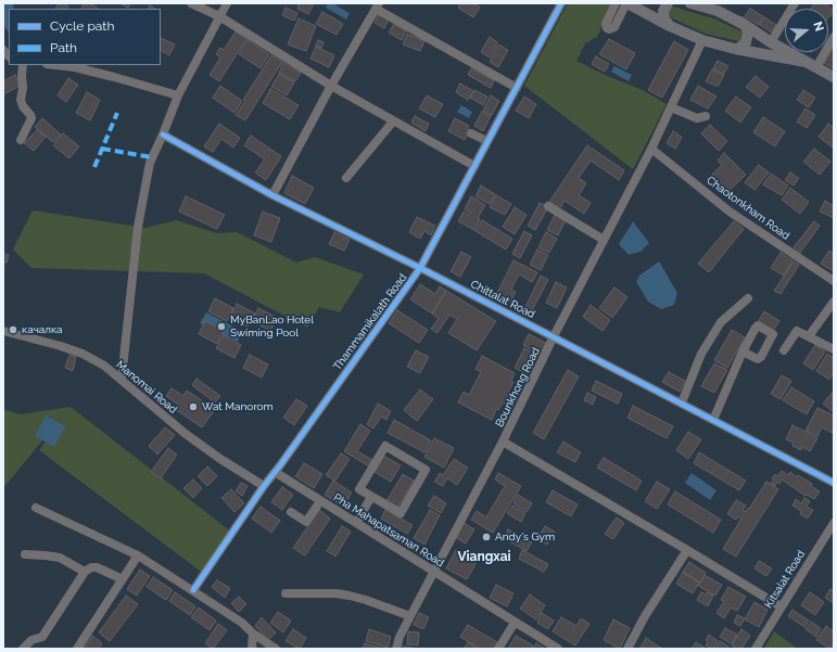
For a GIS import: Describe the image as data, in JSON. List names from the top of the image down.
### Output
{
  "streets": {
    "street": [
      "Chaotonkham Road",
      "Chittalat Road",
      "Thammamikalath Road",
      "Manomai Road",
      "Bounkhong Road",
      "Pha Mahapatsaman Road",
      "Kitsalat Road"
    ]
  },
  "crossings": [
    ["Chaotonkham Road", "Bounkhong Road"],
    ["Chittalat Road", "Thammamikalath Road"],
    ["Chittalat Road", "Bounkhong Road"],
    ["Thammamikalath Road", "Manomai Road"],
    ["Thammamikalath Road", "Pha Mahapatsaman Road"],
    ["Bounkhong Road", "Pha Mahapatsaman Road"]
  ],
  "districts": ["Viangxai"],
  "places": [
    "MyBanLao Hotel Swiming Pool",
    "качалка",
    "Wat Manorom",
    "Andy's Gym"
  ],
  "legend": ["Cycle path", "Path"],
  "north": "right"
}
